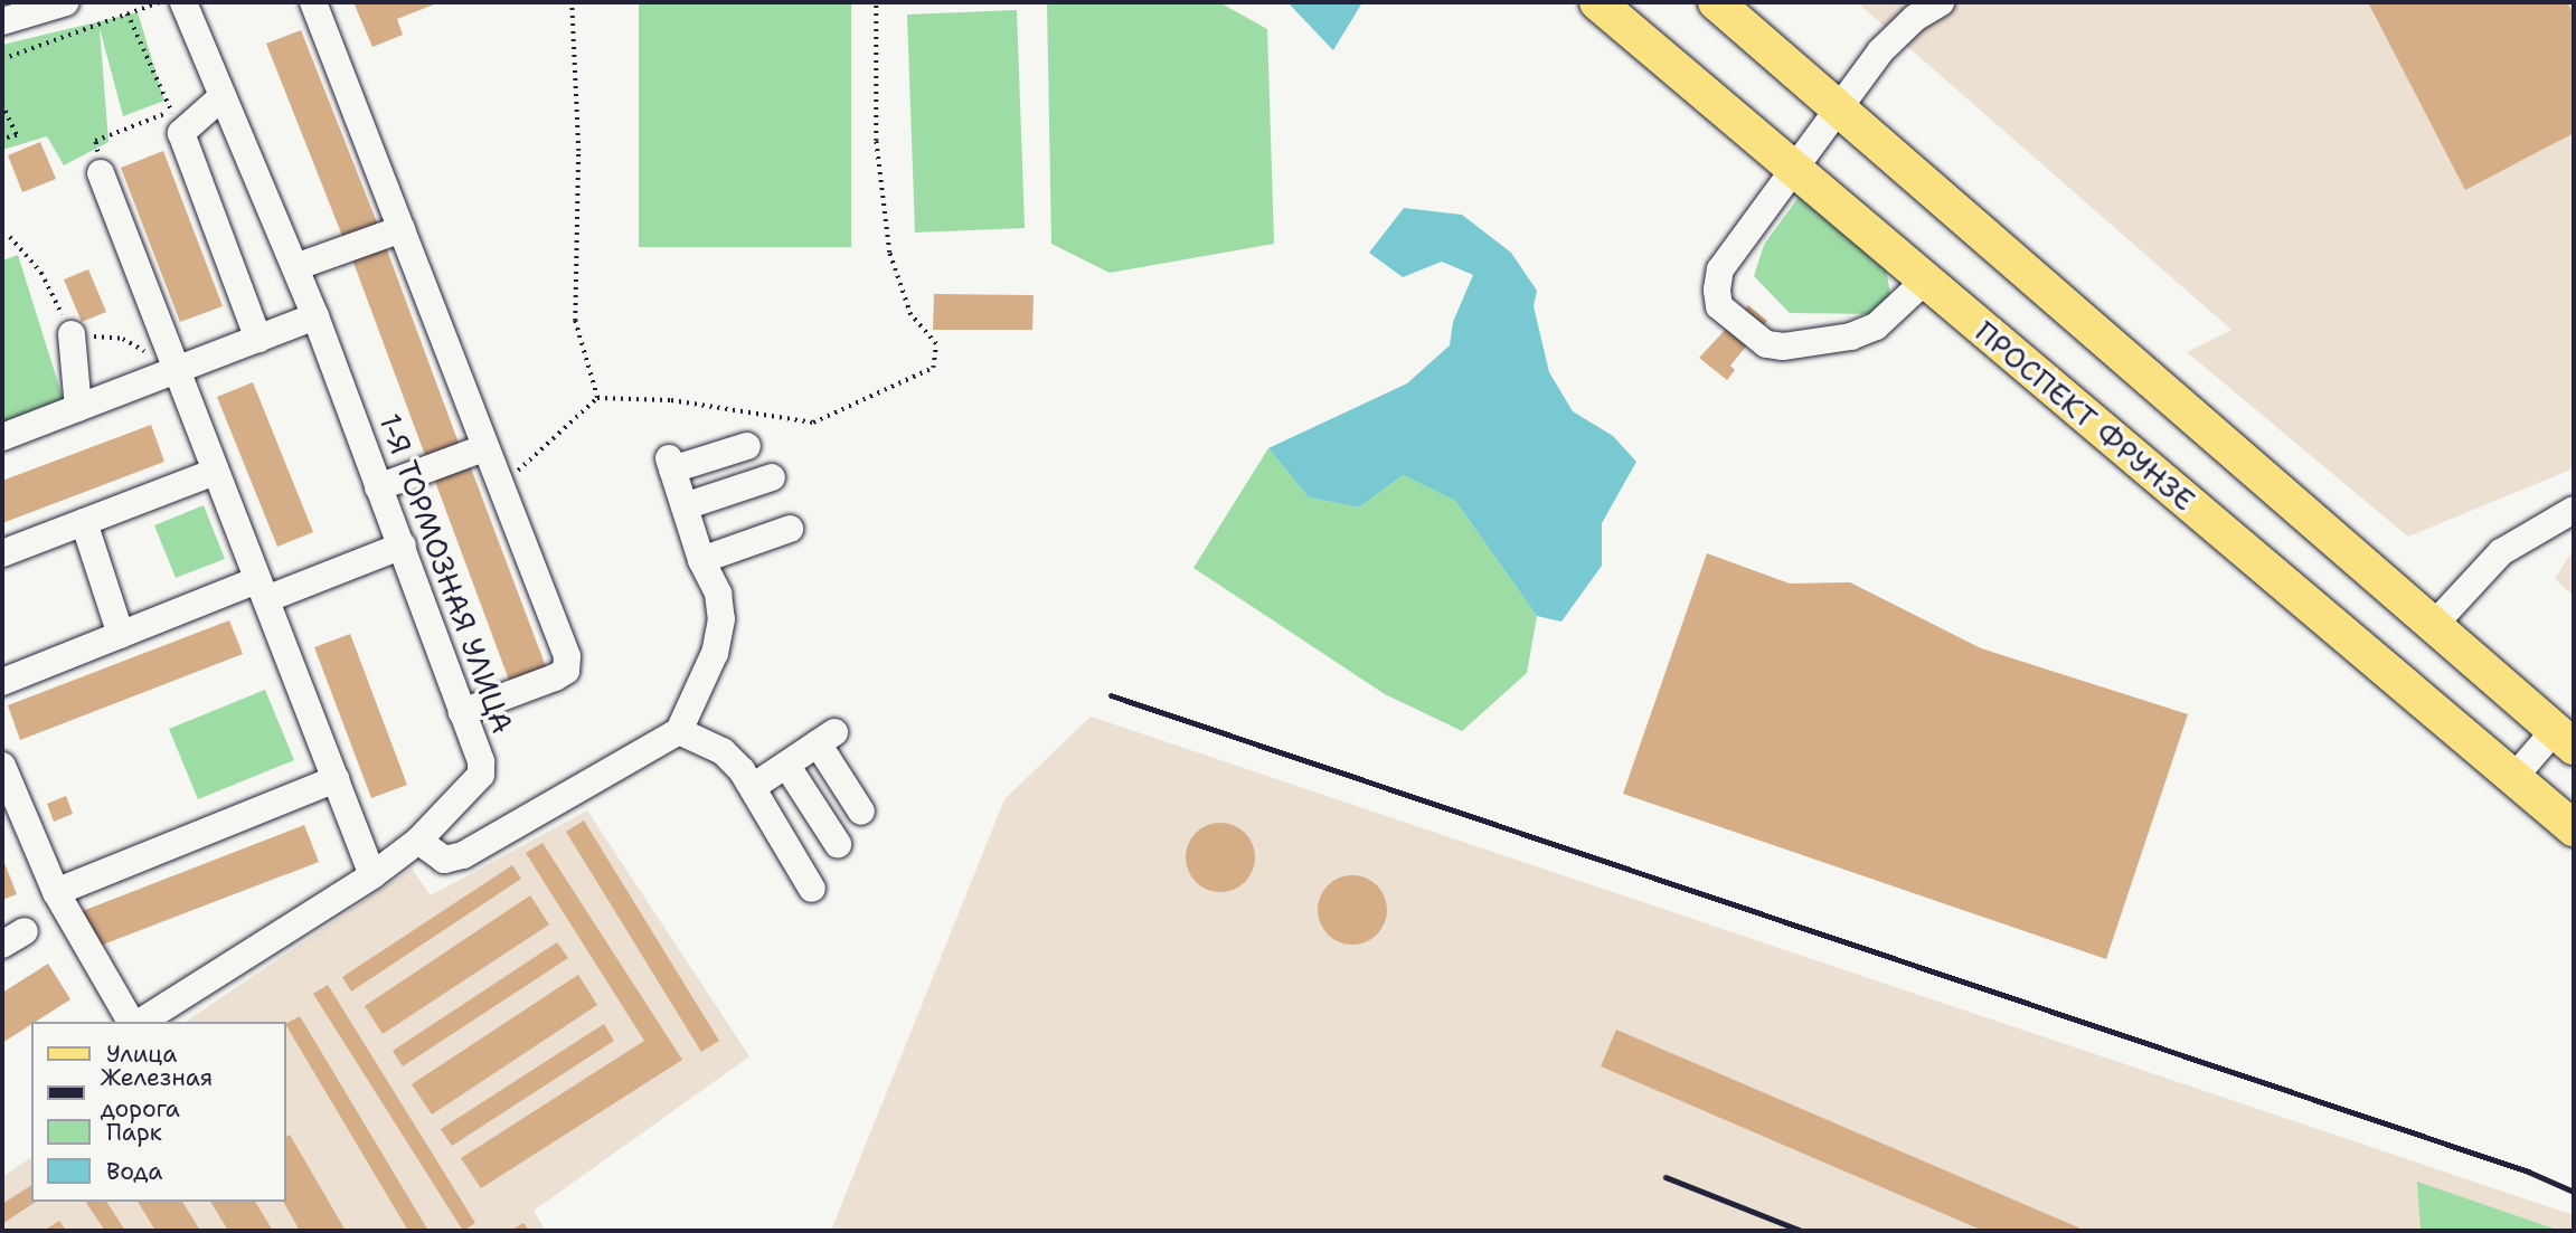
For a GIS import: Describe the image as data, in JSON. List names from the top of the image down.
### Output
{
  "streets": {
    "main road": ["ПРОСПЕКТ ФРУНЗЕ"],
    "street": ["1-Я ТОРМОЗНАЯ УЛИЦА"]
  },
  "legend": [
    "Улица",
    "Железная дорога",
    "Парк",
    "Вода"
  ]
}
